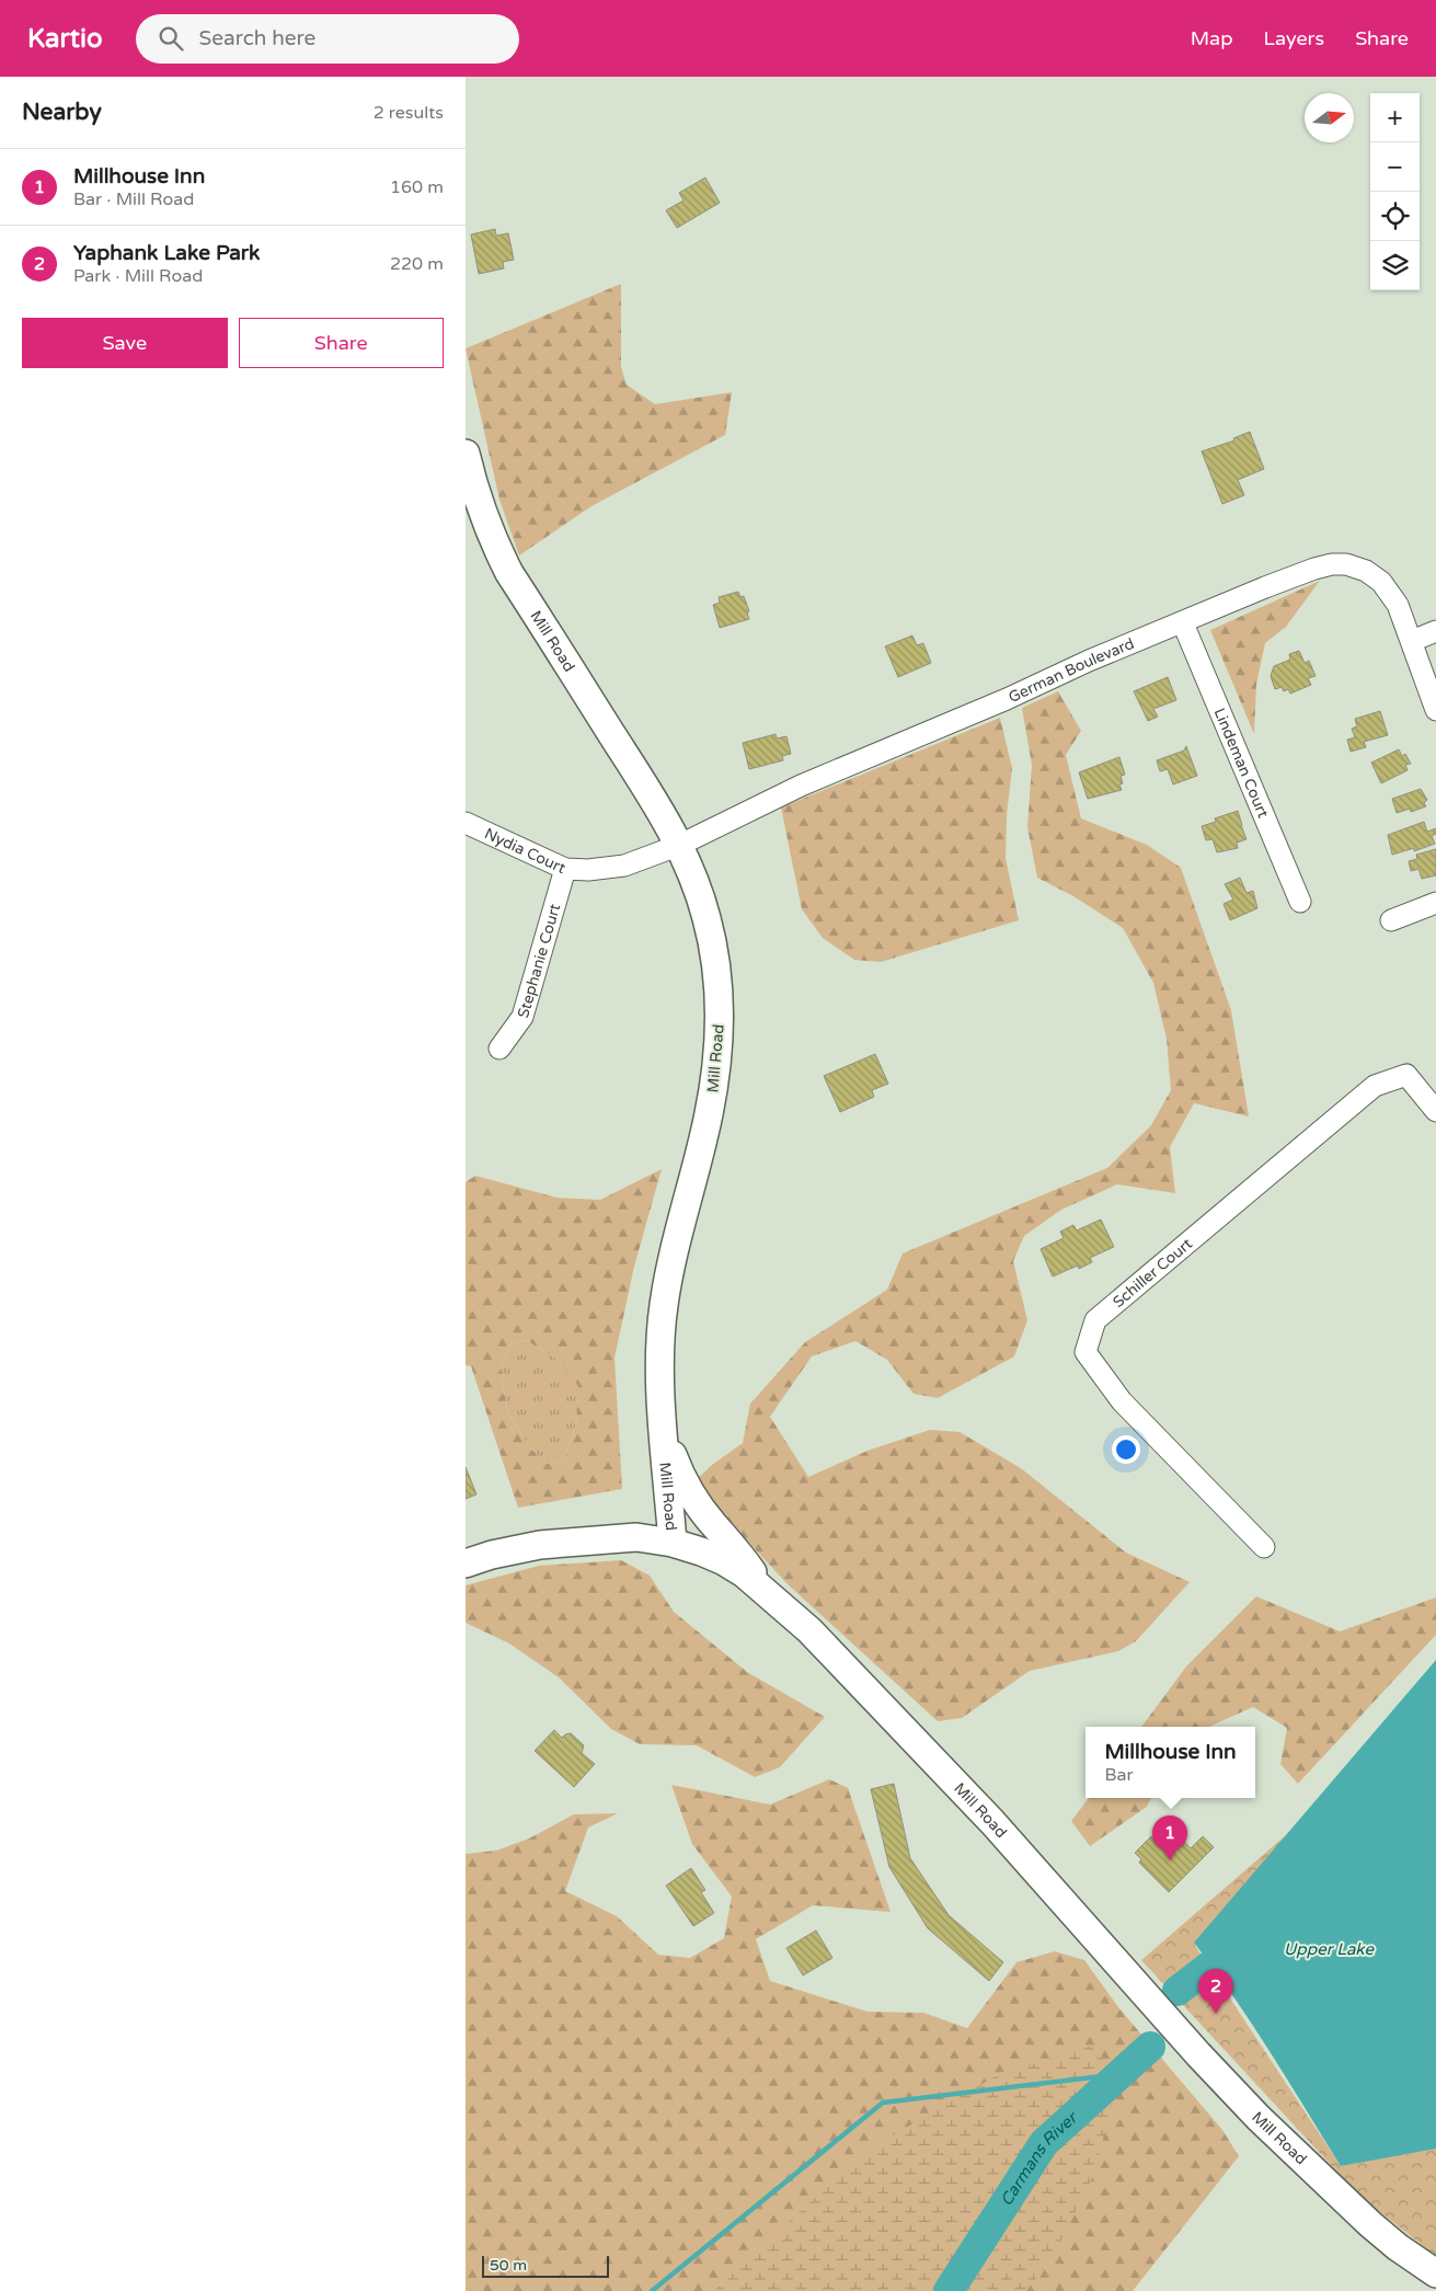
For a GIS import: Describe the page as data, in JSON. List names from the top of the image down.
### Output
{
  "streets": {
    "main road": ["Mill Road"],
    "street": [
      "German Boulevard",
      "Lindeman Court",
      "Nydia Court",
      "Stephanie Court",
      "Schiller Court"
    ]
  },
  "crossings": [
    ["Mill Road", "German Boulevard"],
    ["Mill Road", "Nydia Court"],
    ["German Boulevard", "Lindeman Court"],
    ["German Boulevard", "Nydia Court"],
    ["Nydia Court", "Stephanie Court"]
  ],
  "water": ["Upper Lake", "Carmans River"],
  "scale_bar": "50 m",
  "north": "right",
  "page": {
    "header": "Kartio",
    "search": "Search here",
    "nav": ["Map", "Layers", "Share"],
    "heading": ["Nearby", "2 results"],
    "map_buttons": ["+", "−"],
    "list": [
      {
        "mark": "1",
        "name": "Millhouse Inn",
        "note": "Bar · Mill Road",
        "value": "160 m"
      },
      {
        "mark": "2",
        "name": "Yaphank Lake Park",
        "note": "Park · Mill Road",
        "value": "220 m"
      }
    ],
    "buttons": ["Save", "Share"],
    "popup": ["Millhouse Inn", "Bar"],
    "pins": ["1", "2"],
    "scale": "50 m"
  }
}
